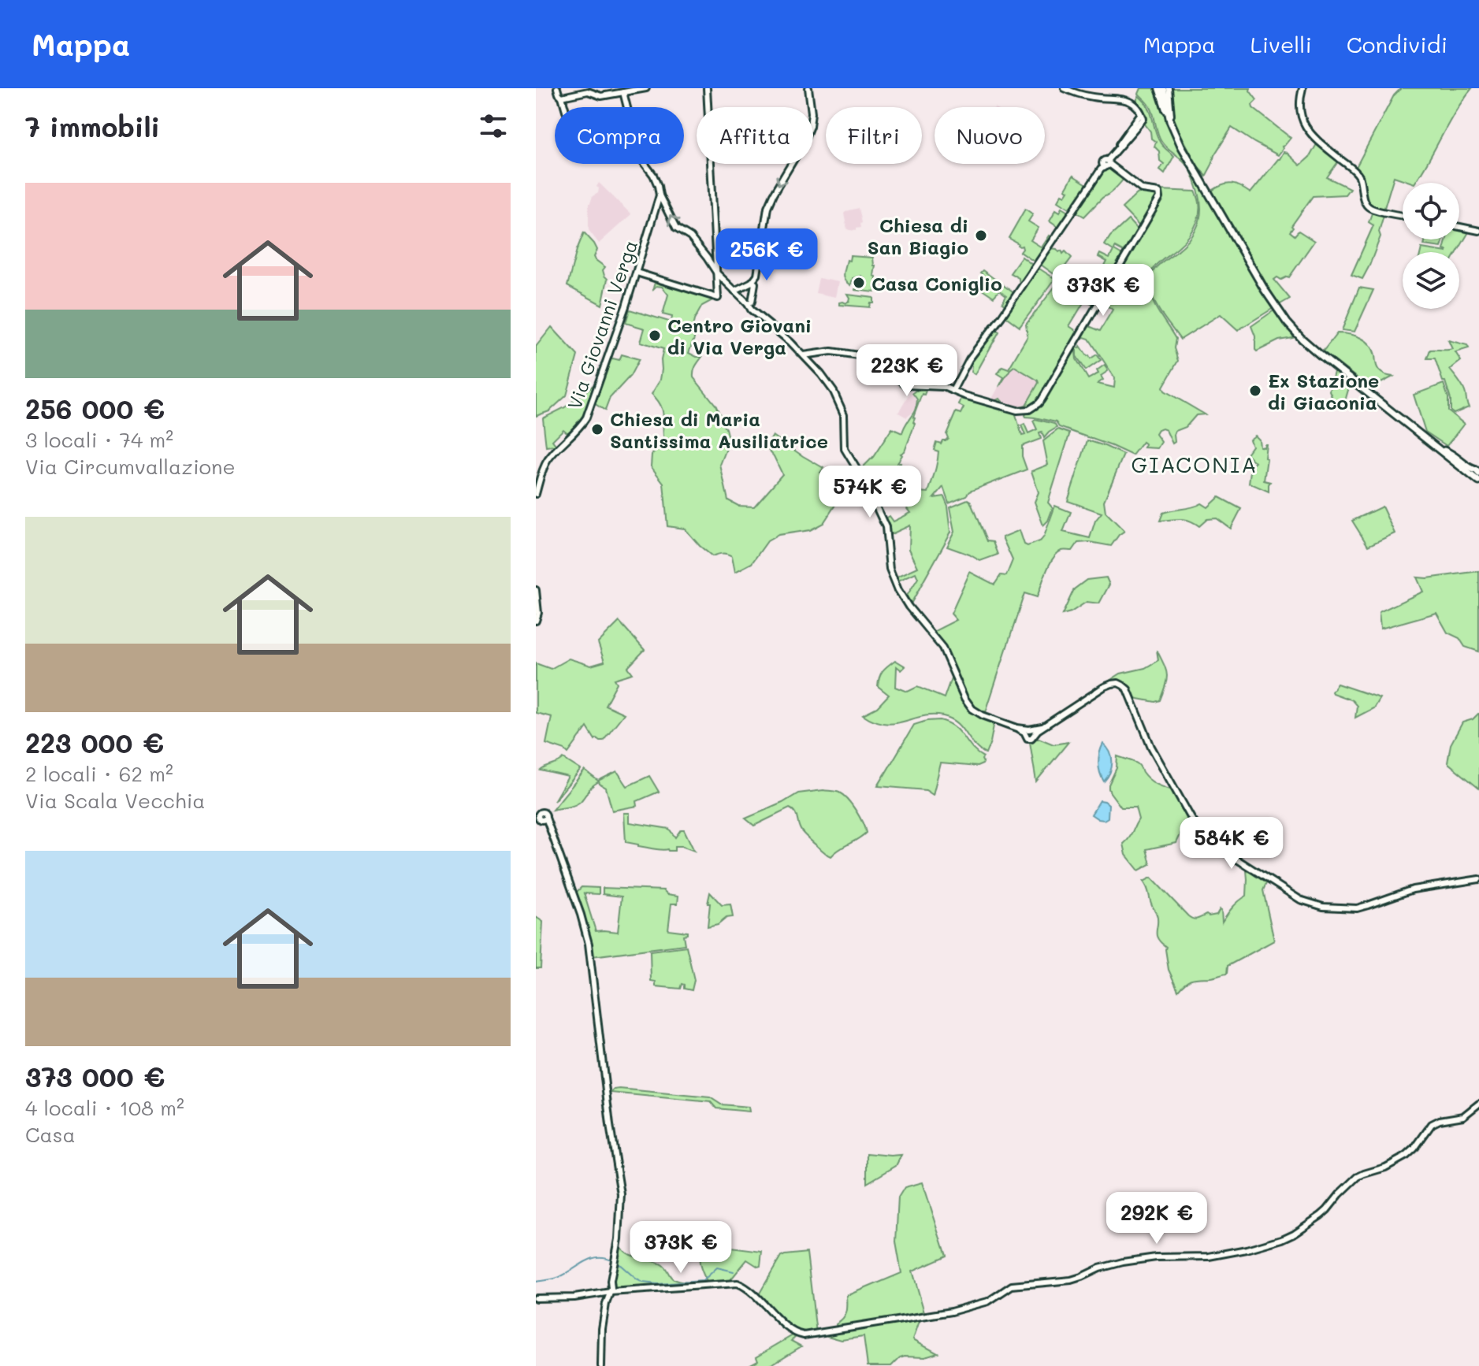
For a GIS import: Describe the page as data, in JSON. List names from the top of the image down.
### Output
{
  "streets": {
    "street": ["Via Giovanni Verga"]
  },
  "districts": ["GIACONIA"],
  "places": [
    "Chiesa di San Biagio",
    "Casa Coniglio",
    "Centro Giovani di Via Verga",
    "Ex Stazione di Giaconia",
    "Chiesa di Maria Santissima Ausiliatrice"
  ],
  "page": {
    "header": "Mappa",
    "nav": ["Mappa", "Livelli", "Condividi"],
    "heading": "7 immobili",
    "chip": [
      "Compra",
      "Affitta",
      "Filtri",
      "Nuovo"
    ],
    "list": [
      {
        "name": "256 000 €",
        "note": "3 locali · 74 m² · Via Circumvallazione"
      },
      {
        "name": "223 000 €",
        "note": "2 locali · 62 m² · Via Scala Vecchia"
      },
      {
        "name": "373 000 €",
        "note": "4 locali · 108 m² · Casa"
      }
    ],
    "price": [
      "256K €",
      "373K €",
      "223K €",
      "574K €",
      "584K €",
      "292K €",
      "373K €"
    ]
  }
}
